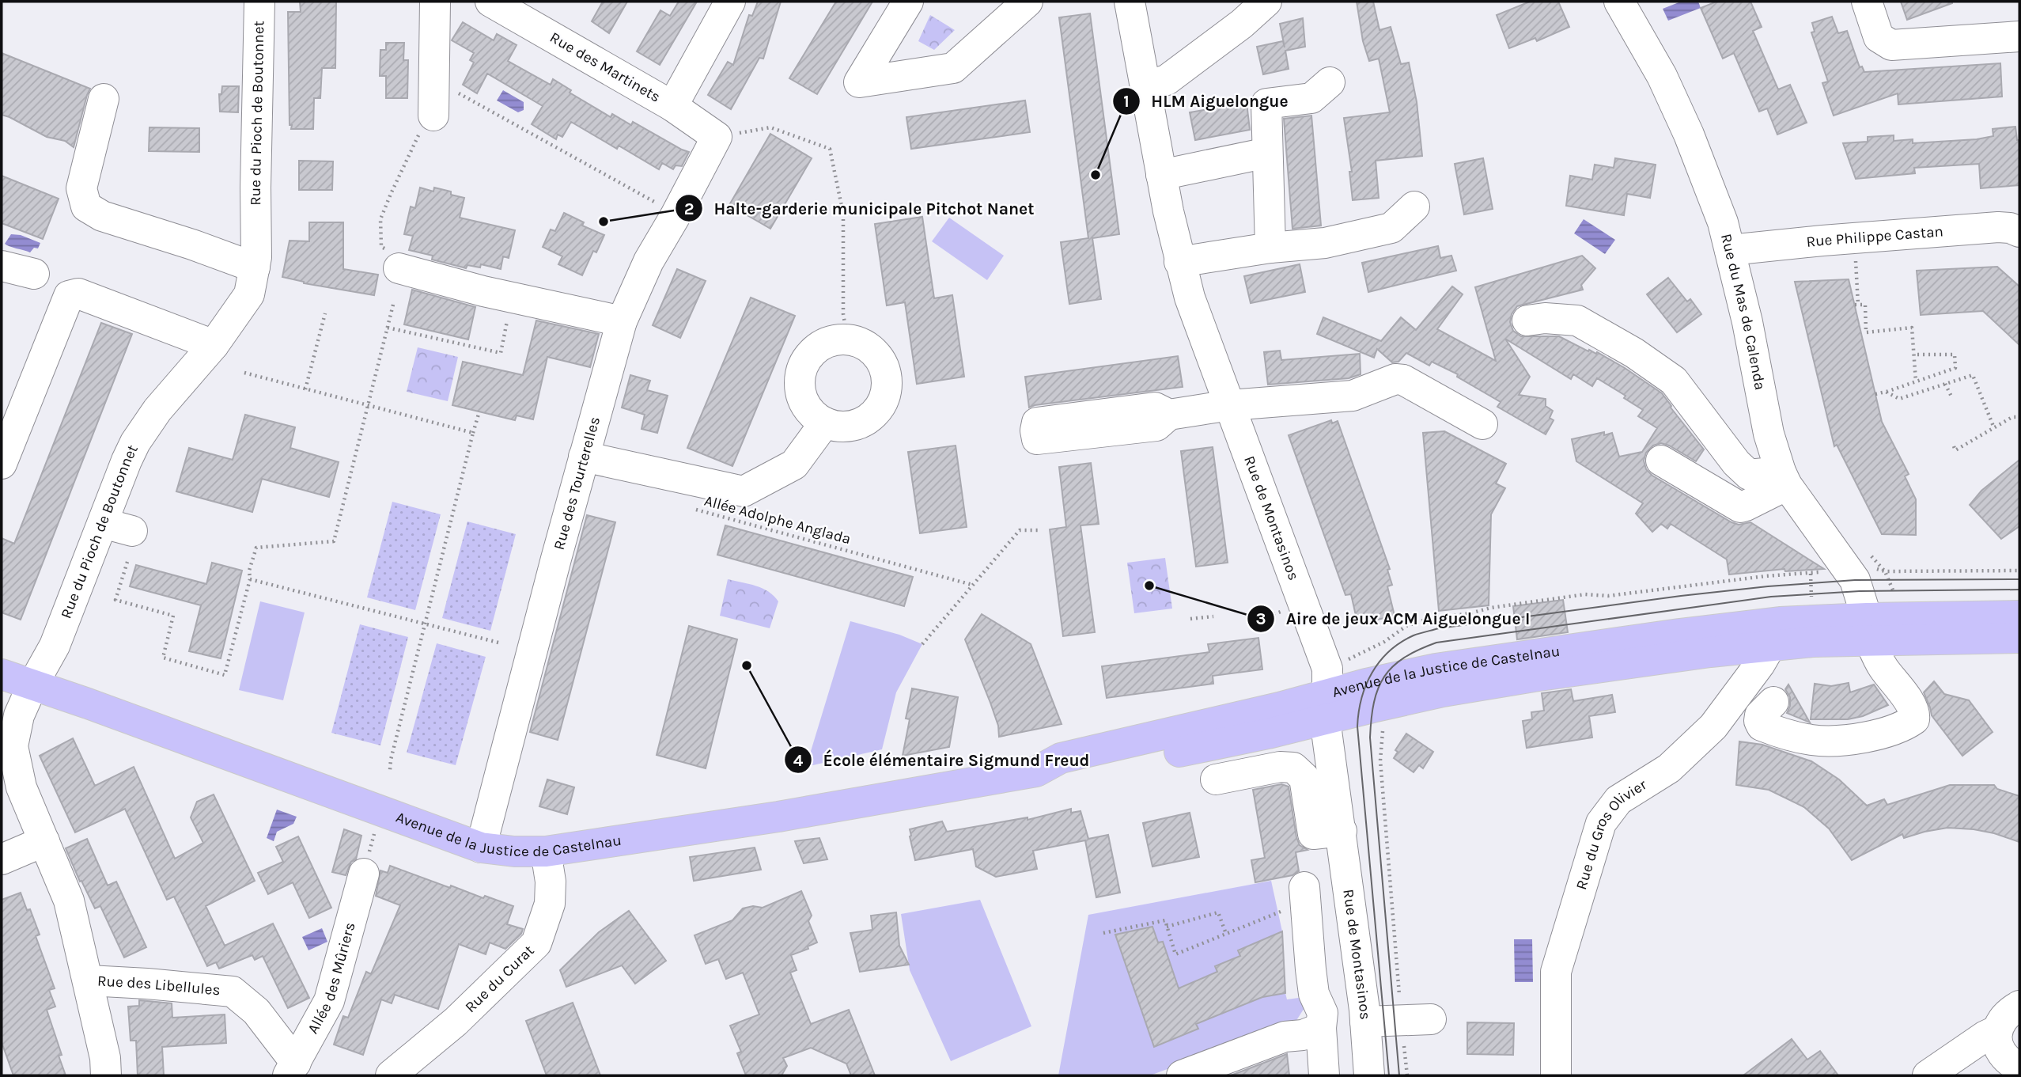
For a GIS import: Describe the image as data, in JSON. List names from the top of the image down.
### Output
{
  "streets": {
    "main road": ["Avenue de la Justice de Castelnau"],
    "street": [
      "Rue des Martinets",
      "Rue du Pioch de Boutonnet",
      "Rue Philippe Castan",
      "Rue du Mas de Calenda",
      "Rue des Tourterelles",
      "Rue de Montasinos",
      "Rue du Gros Olivier",
      "Allée des Mûriers",
      "Rue du Curat",
      "Rue des Libellules"
    ],
    "path": ["Allée Adolphe Anglada"]
  },
  "crossings": [
    ["Rue des Martinets", "Rue des Tourterelles"],
    ["Rue du Pioch de Boutonnet", "Avenue de la Justice de Castelnau"],
    ["Rue du Pioch de Boutonnet", "Rue des Libellules"],
    ["Rue Philippe Castan", "Rue du Mas de Calenda"],
    ["Rue du Mas de Calenda", "Avenue de la Justice de Castelnau"],
    ["Rue des Tourterelles", "Avenue de la Justice de Castelnau"],
    ["Rue de Montasinos", "Avenue de la Justice de Castelnau"],
    ["Avenue de la Justice de Castelnau", "Rue du Gros Olivier"],
    ["Avenue de la Justice de Castelnau", "Rue du Curat"],
    ["Allée des Mûriers", "Rue des Libellules"]
  ],
  "places": [
    "HLM Aiguelongue",
    "Halte-garderie municipale Pitchot Nanet",
    "Aire de jeux ACM Aiguelongue I",
    "École élémentaire Sigmund Freud"
  ]
}
